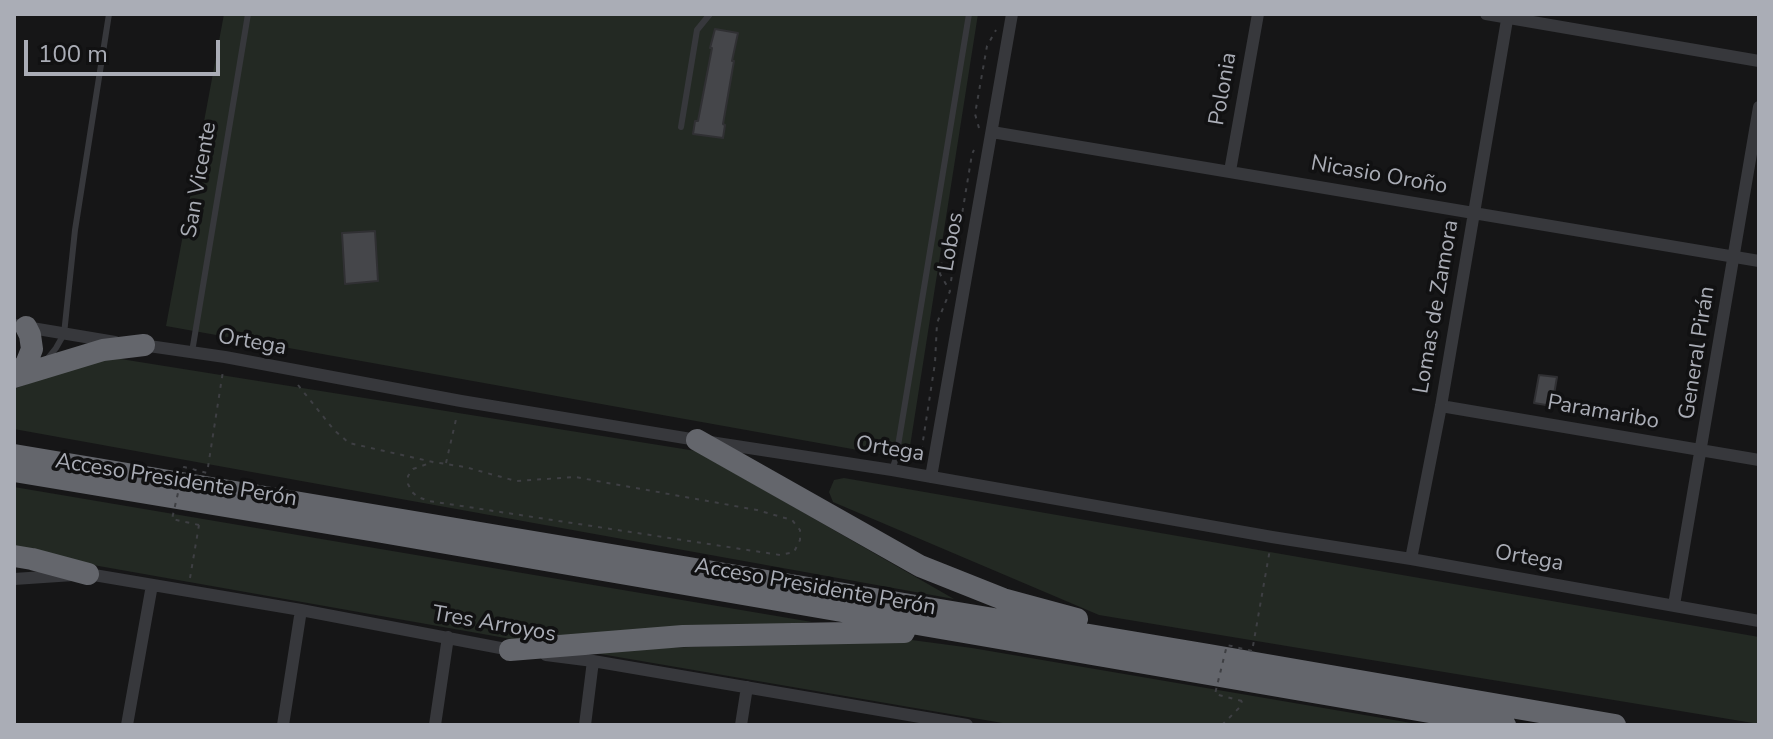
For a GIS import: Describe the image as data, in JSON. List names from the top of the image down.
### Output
{
  "streets": {
    "highway": ["Acceso Presidente Perón"],
    "street": [
      "Polonia",
      "Nicasio Oroño",
      "Lobos",
      "Lomas de Zamora",
      "Ortega",
      "General Pirán",
      "Paramaribo",
      "Tres Arroyos"
    ],
    "lane": ["San Vicente"]
  },
  "crossings": [
    ["Polonia", "Nicasio Oroño"],
    ["Nicasio Oroño", "Lobos"],
    ["Nicasio Oroño", "Lomas de Zamora"],
    ["Nicasio Oroño", "General Pirán"],
    ["San Vicente", "Ortega"],
    ["Lobos", "Ortega"],
    ["Lomas de Zamora", "Ortega"],
    ["Lomas de Zamora", "Paramaribo"],
    ["Ortega", "General Pirán"],
    ["General Pirán", "Paramaribo"]
  ],
  "scale_bar": "100 m"
}
